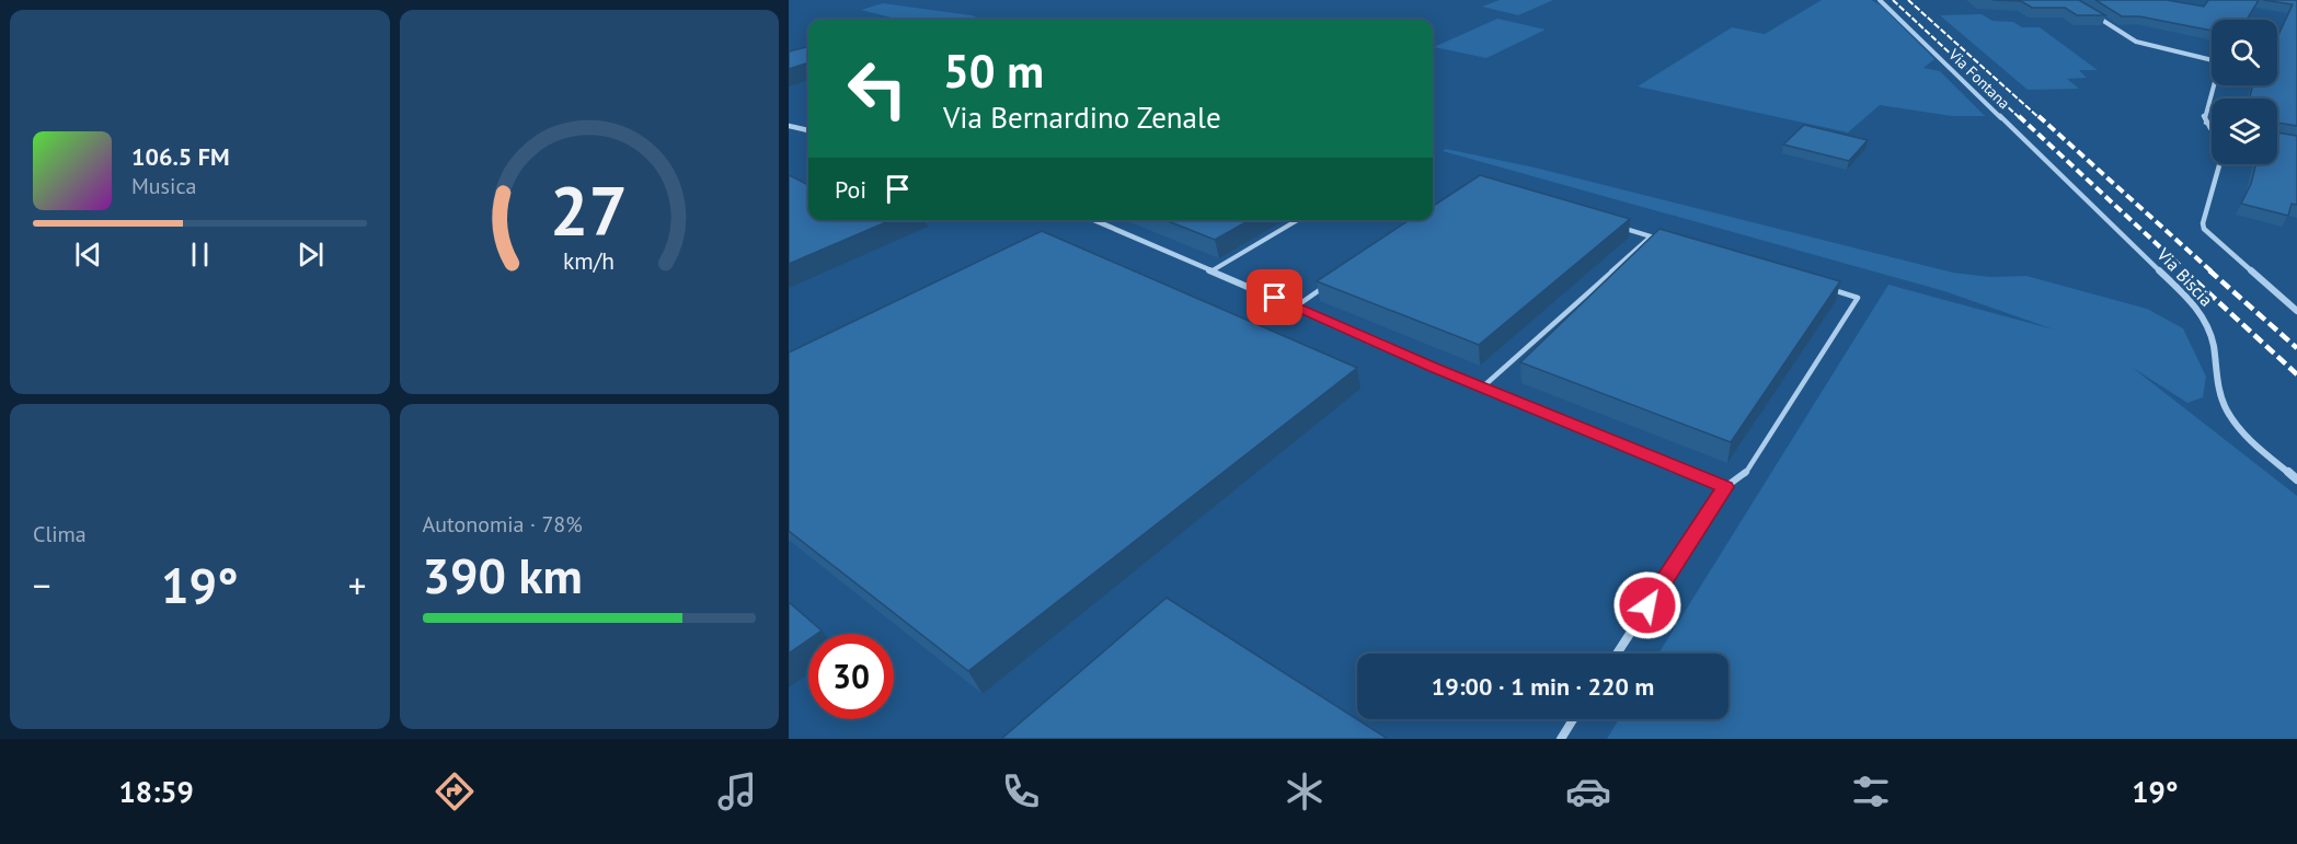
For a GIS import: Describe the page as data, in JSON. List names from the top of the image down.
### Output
{
  "streets": {
    "street": ["Via Fontana", "Via Biscia"]
  },
  "crossings": [
    ["Via Fontana", "Via Biscia"]
  ],
  "page": {
    "turn": ["50 m", "Via Bernardino Zenale"],
    "song": ["106.5 FM", "Musica"],
    "then": "Poi",
    "tile": [
      "Clima",
      ["Autonomia · 78%", "390 km"]
    ],
    "heat": ["−", "19°", "+"],
    "limit": "30",
    "trip": "19:00 · 1 min · 220 m",
    "tabs": ["18:59", "19°"],
    "gauge": ["27", "km/h"]
  }
}
